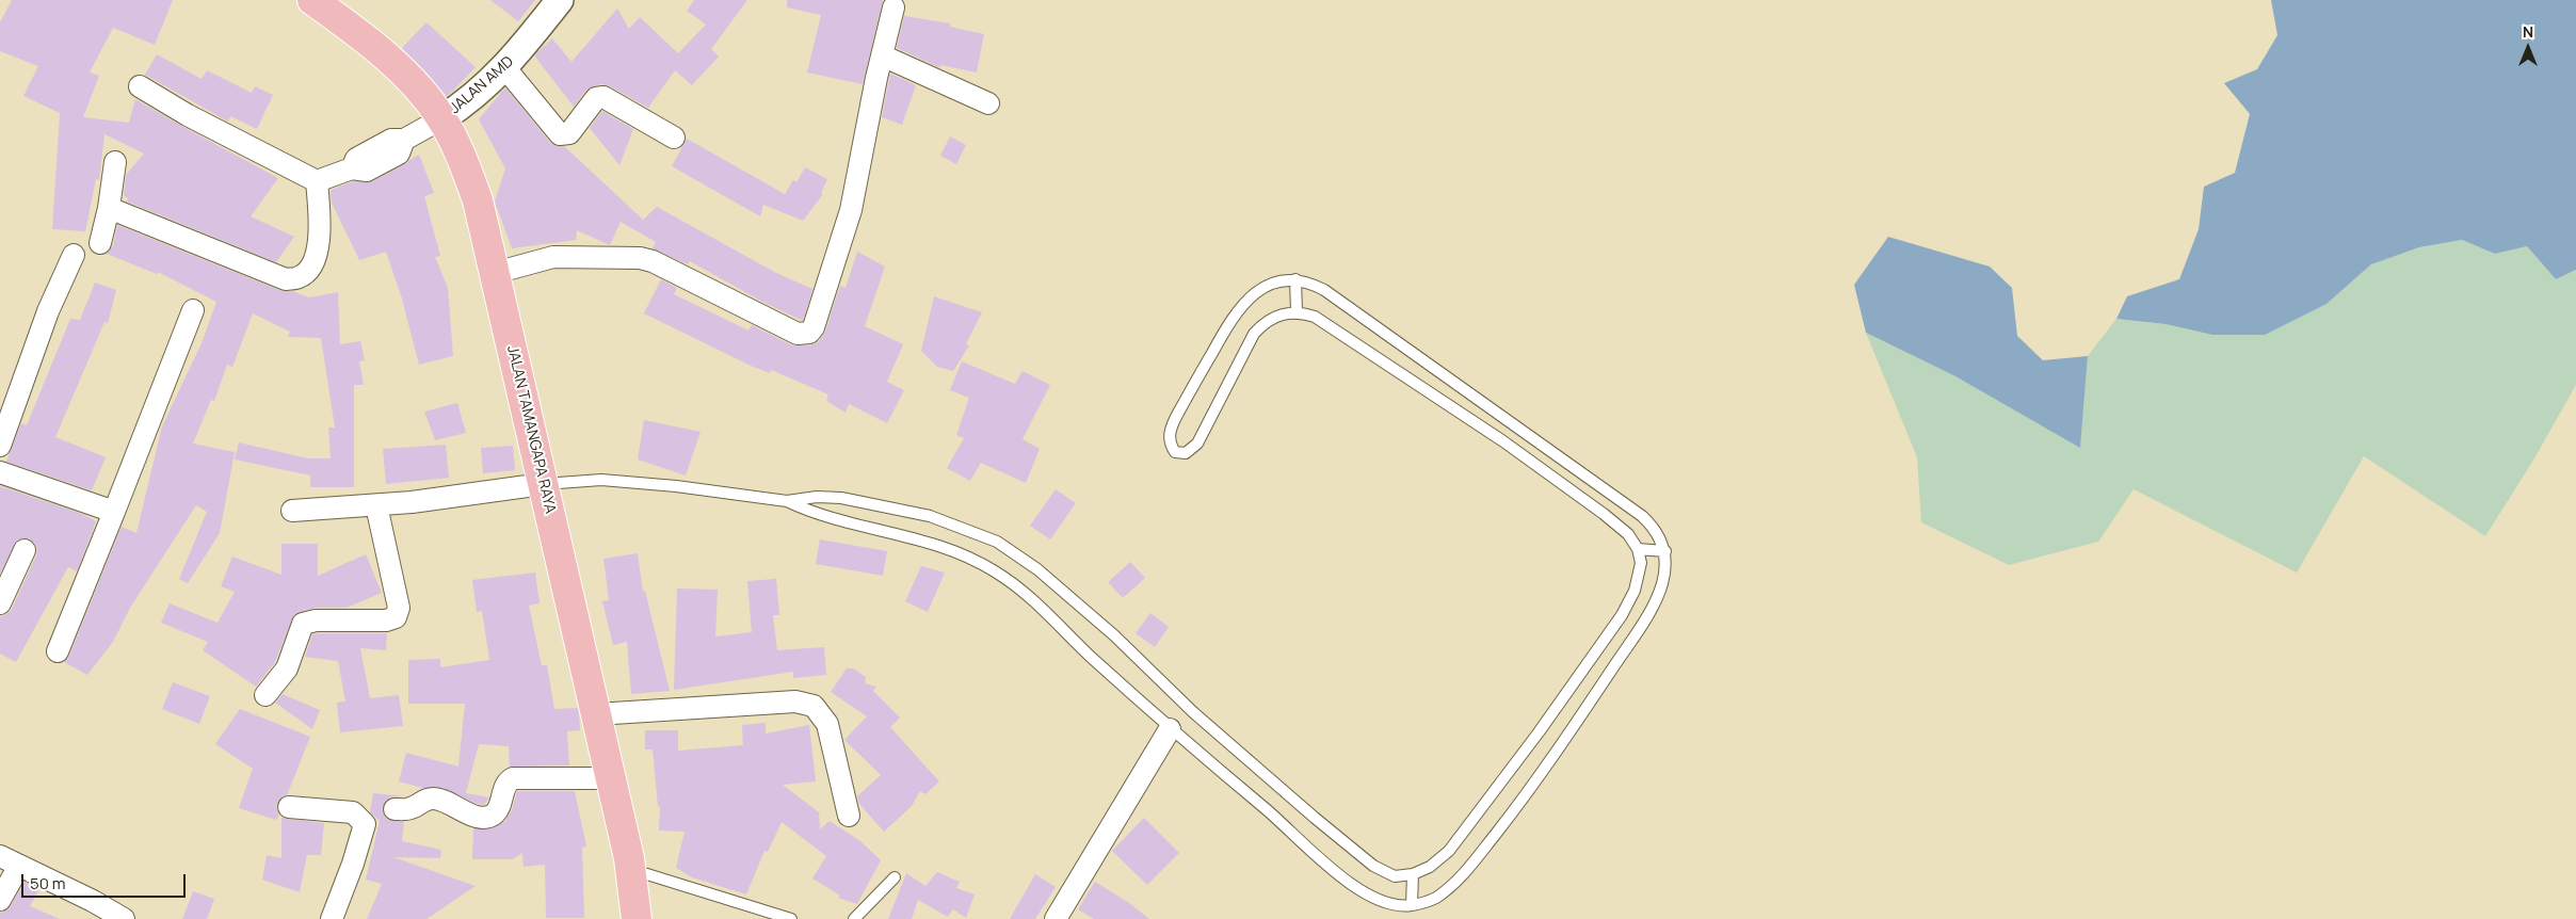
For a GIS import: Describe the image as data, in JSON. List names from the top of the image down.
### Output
{
  "streets": {
    "main road": ["JALAN TAMANGAPA RAYA"],
    "street": ["JALAN AMD"]
  },
  "crossings": [
    ["JALAN AMD", "JALAN TAMANGAPA RAYA"]
  ],
  "scale_bar": "50 m",
  "north": "top"
}
